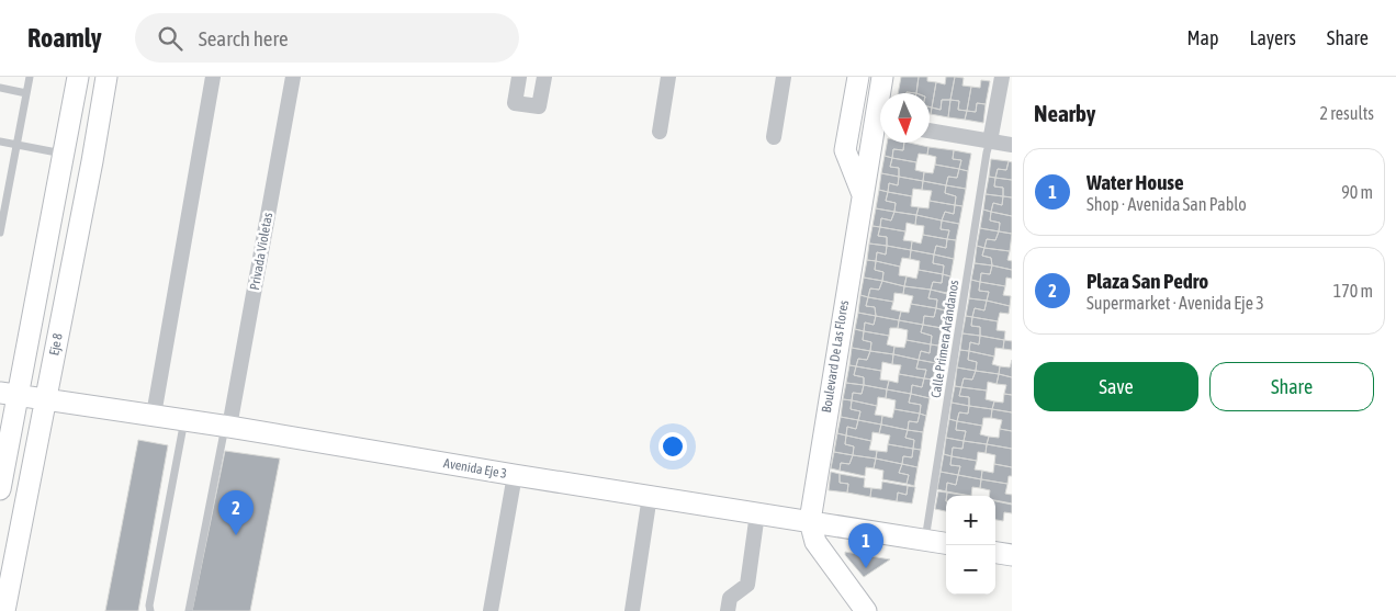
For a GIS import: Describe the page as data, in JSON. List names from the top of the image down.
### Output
{
  "streets": {
    "main road": ["Eje 8", "Boulevard De Las Flores", "Avenida Eje 3"],
    "street": ["Privada Violetas"],
    "lane": ["Calle Primera Arándanos"]
  },
  "crossings": [
    ["Privada Violetas", "Avenida Eje 3"],
    ["Calle Primera Arándanos", "Avenida Eje 3"],
    ["Eje 8", "Avenida Eje 3"],
    ["Boulevard De Las Flores", "Avenida Eje 3"]
  ],
  "north": "bottom",
  "page": {
    "header": "Roamly",
    "search": "Search here",
    "nav": ["Map", "Layers", "Share"],
    "heading": ["Nearby", "2 results"],
    "list": [
      {
        "mark": "1",
        "name": "Water House",
        "note": "Shop · Avenida San Pablo",
        "value": "90 m"
      },
      {
        "mark": "2",
        "name": "Plaza San Pedro",
        "note": "Supermarket · Avenida Eje 3",
        "value": "170 m"
      }
    ],
    "buttons": ["Save", "Share"],
    "pins": ["2", "1"],
    "map_buttons": ["+", "−"]
  }
}
